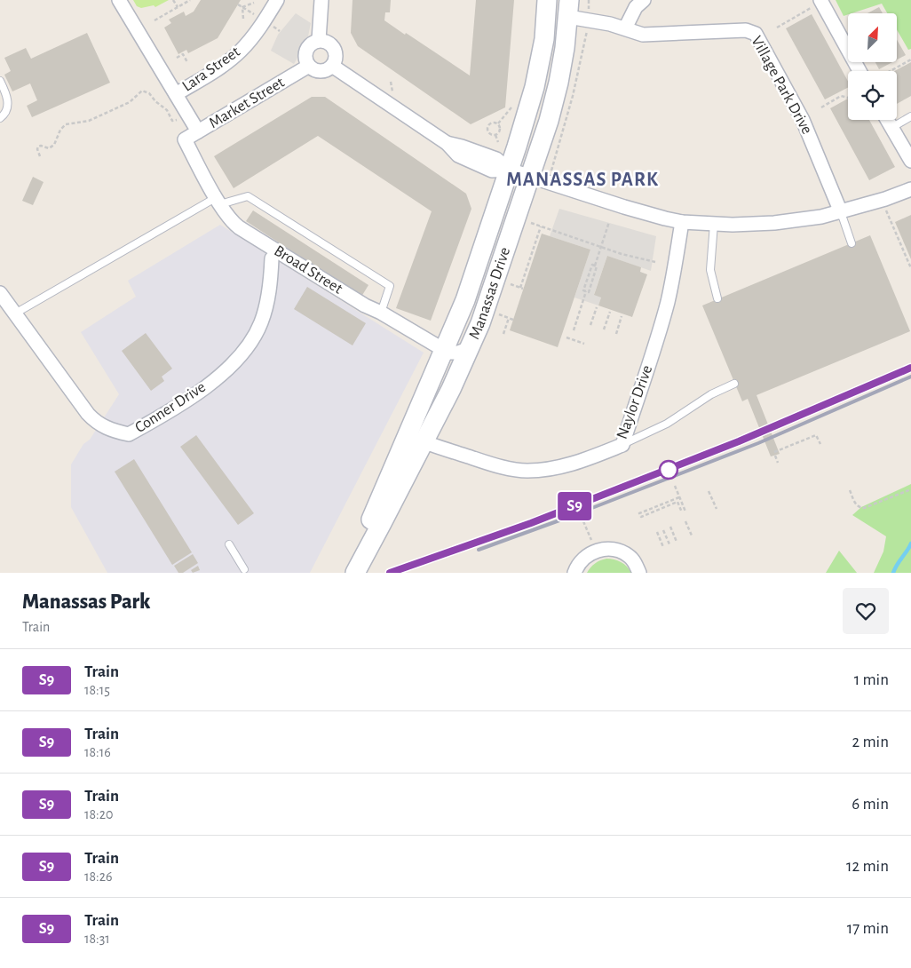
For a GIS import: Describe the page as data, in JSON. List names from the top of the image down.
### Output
{
  "streets": {
    "main road": ["Manassas Drive"],
    "street": [
      "Lara Street",
      "Village Park Drive",
      "Market Street",
      "Broad Street",
      "Naylor Drive",
      "Conner Drive"
    ]
  },
  "crossings": [
    ["Lara Street", "Market Street"],
    ["Village Park Drive", "Manassas Drive"],
    ["Market Street", "Broad Street"],
    ["Broad Street", "Manassas Drive"],
    ["Manassas Drive", "Naylor Drive"]
  ],
  "districts": ["MANASSAS PARK"],
  "north": "top right",
  "page": {
    "on_map": "S9",
    "heading": ["Manassas Park", "Train"],
    "list": [
      {
        "mark": "S9",
        "name": "Train",
        "note": "18:15",
        "value": "1 min"
      },
      {
        "mark": "S9",
        "name": "Train",
        "note": "18:16",
        "value": "2 min"
      },
      {
        "mark": "S9",
        "name": "Train",
        "note": "18:20",
        "value": "6 min"
      },
      {
        "mark": "S9",
        "name": "Train",
        "note": "18:26",
        "value": "12 min"
      },
      {
        "mark": "S9",
        "name": "Train",
        "note": "18:31",
        "value": "17 min"
      }
    ]
  }
}
